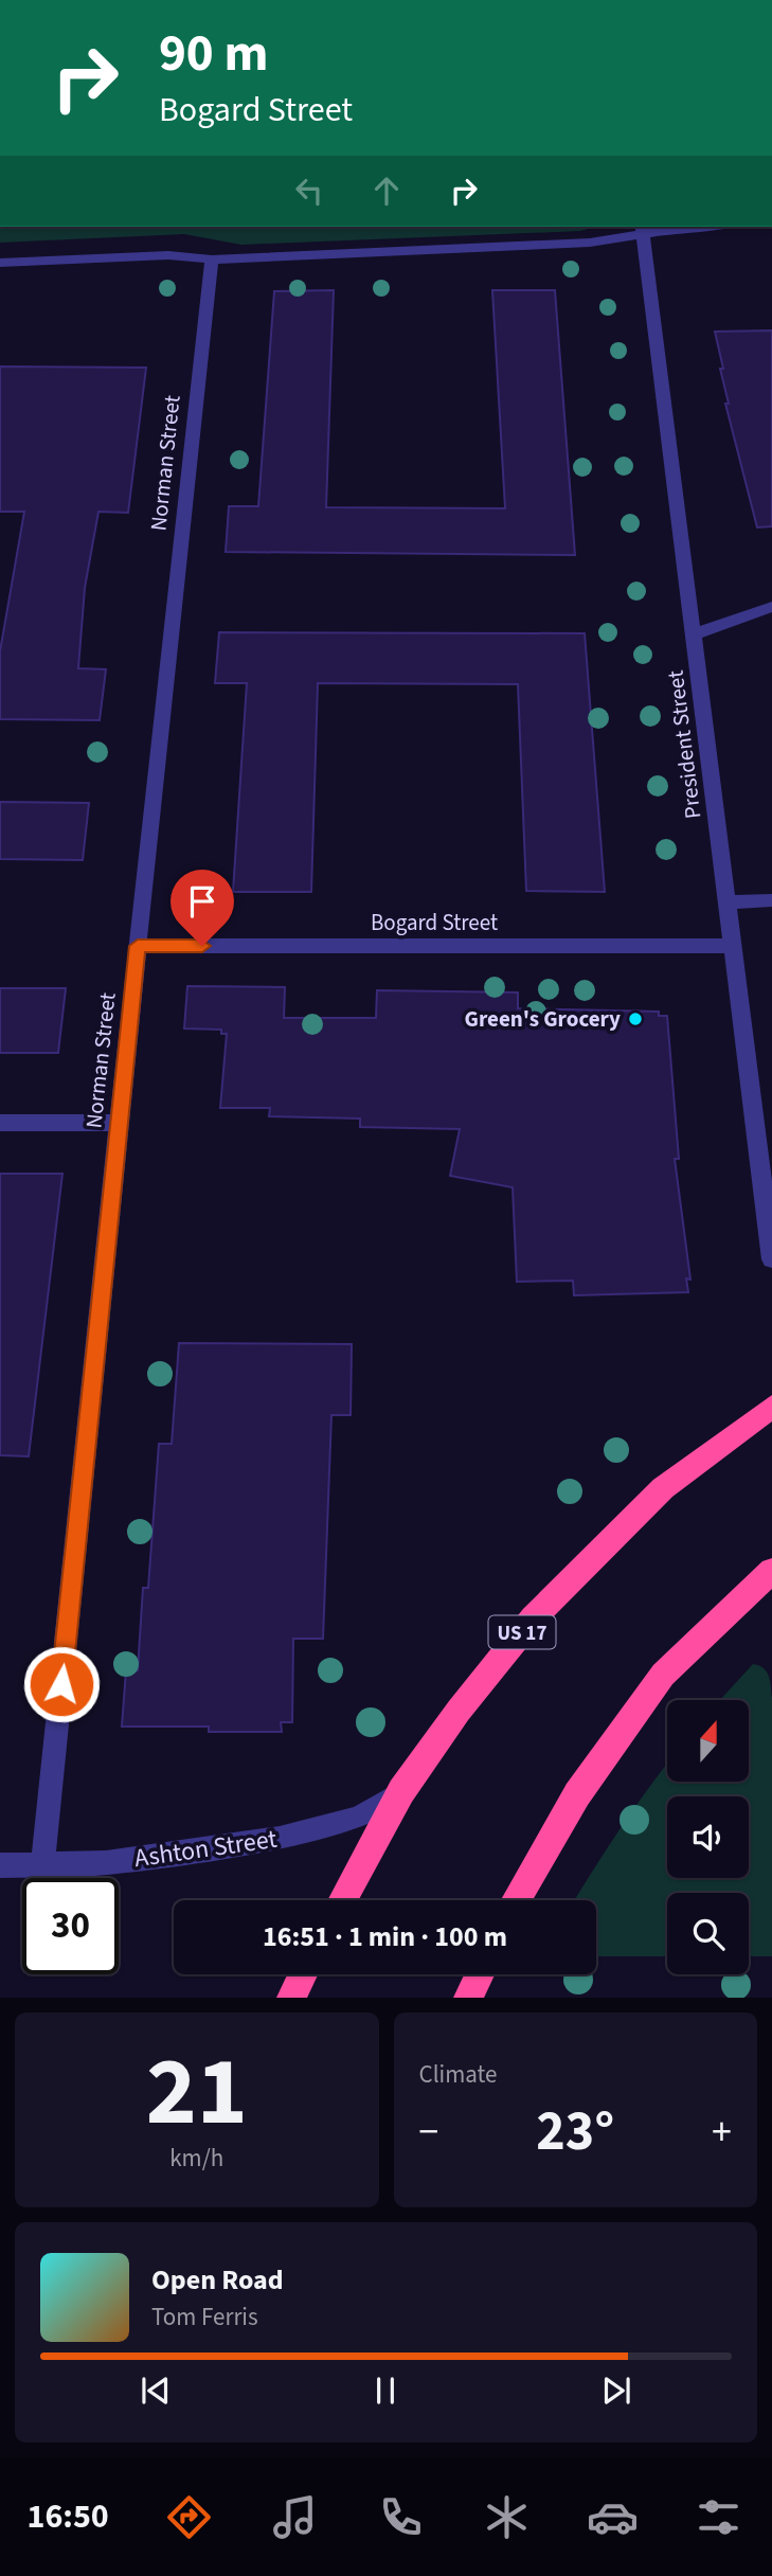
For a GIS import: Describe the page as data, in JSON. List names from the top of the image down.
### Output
{
  "streets": {
    "highway": ["US 17"],
    "street": [
      "Norman Street",
      "President Street",
      "Bogard Street",
      "Ashton Street"
    ]
  },
  "crossings": [
    ["Norman Street", "Bogard Street"],
    ["Norman Street", "Ashton Street"],
    ["President Street", "Bogard Street"],
    ["US 17", "Ashton Street"]
  ],
  "places": ["Green's Grocery"],
  "north": "top",
  "page": {
    "turn": ["90 m", "Bogard Street"],
    "limit": "30",
    "trip": "16:51 · 1 min · 100 m",
    "tile": [
      ["21", "km/h"],
      "Climate"
    ],
    "heat": ["−", "23°", "+"],
    "song": ["Open Road", "Tom Ferris"],
    "tabs": "16:50"
  }
}
